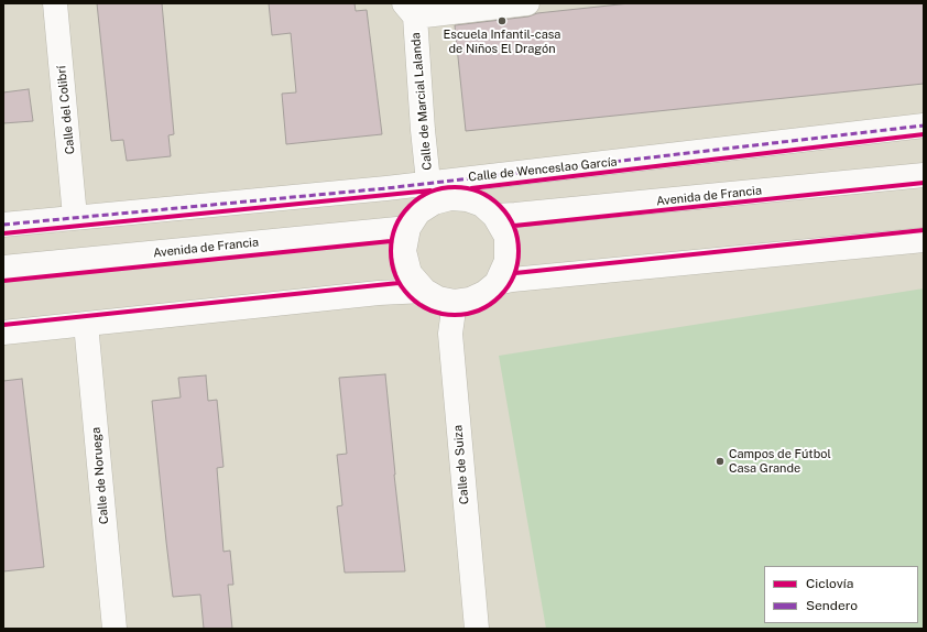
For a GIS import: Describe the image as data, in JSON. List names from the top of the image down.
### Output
{
  "streets": {
    "street": [
      "Calle de Marcial Lalanda",
      "Calle del Colibrí",
      "Calle de Wenceslao García",
      "Avenida de Francia",
      "Calle de Suiza",
      "Calle de Noruega"
    ]
  },
  "crossings": [
    ["Calle de Marcial Lalanda", "Calle de Wenceslao García"],
    ["Calle de Marcial Lalanda", "Avenida de Francia"],
    ["Calle de Marcial Lalanda", "Calle de Suiza"],
    ["Calle del Colibrí", "Calle de Wenceslao García"],
    ["Calle de Wenceslao García", "Avenida de Francia"],
    ["Calle de Wenceslao García", "Calle de Suiza"],
    ["Avenida de Francia", "Calle de Suiza"]
  ],
  "places": ["Escuela Infantil-casa de Niños El Dragón", "Campos de Fútbol Casa Grande"],
  "legend": ["Ciclovía", "Sendero"]
}
